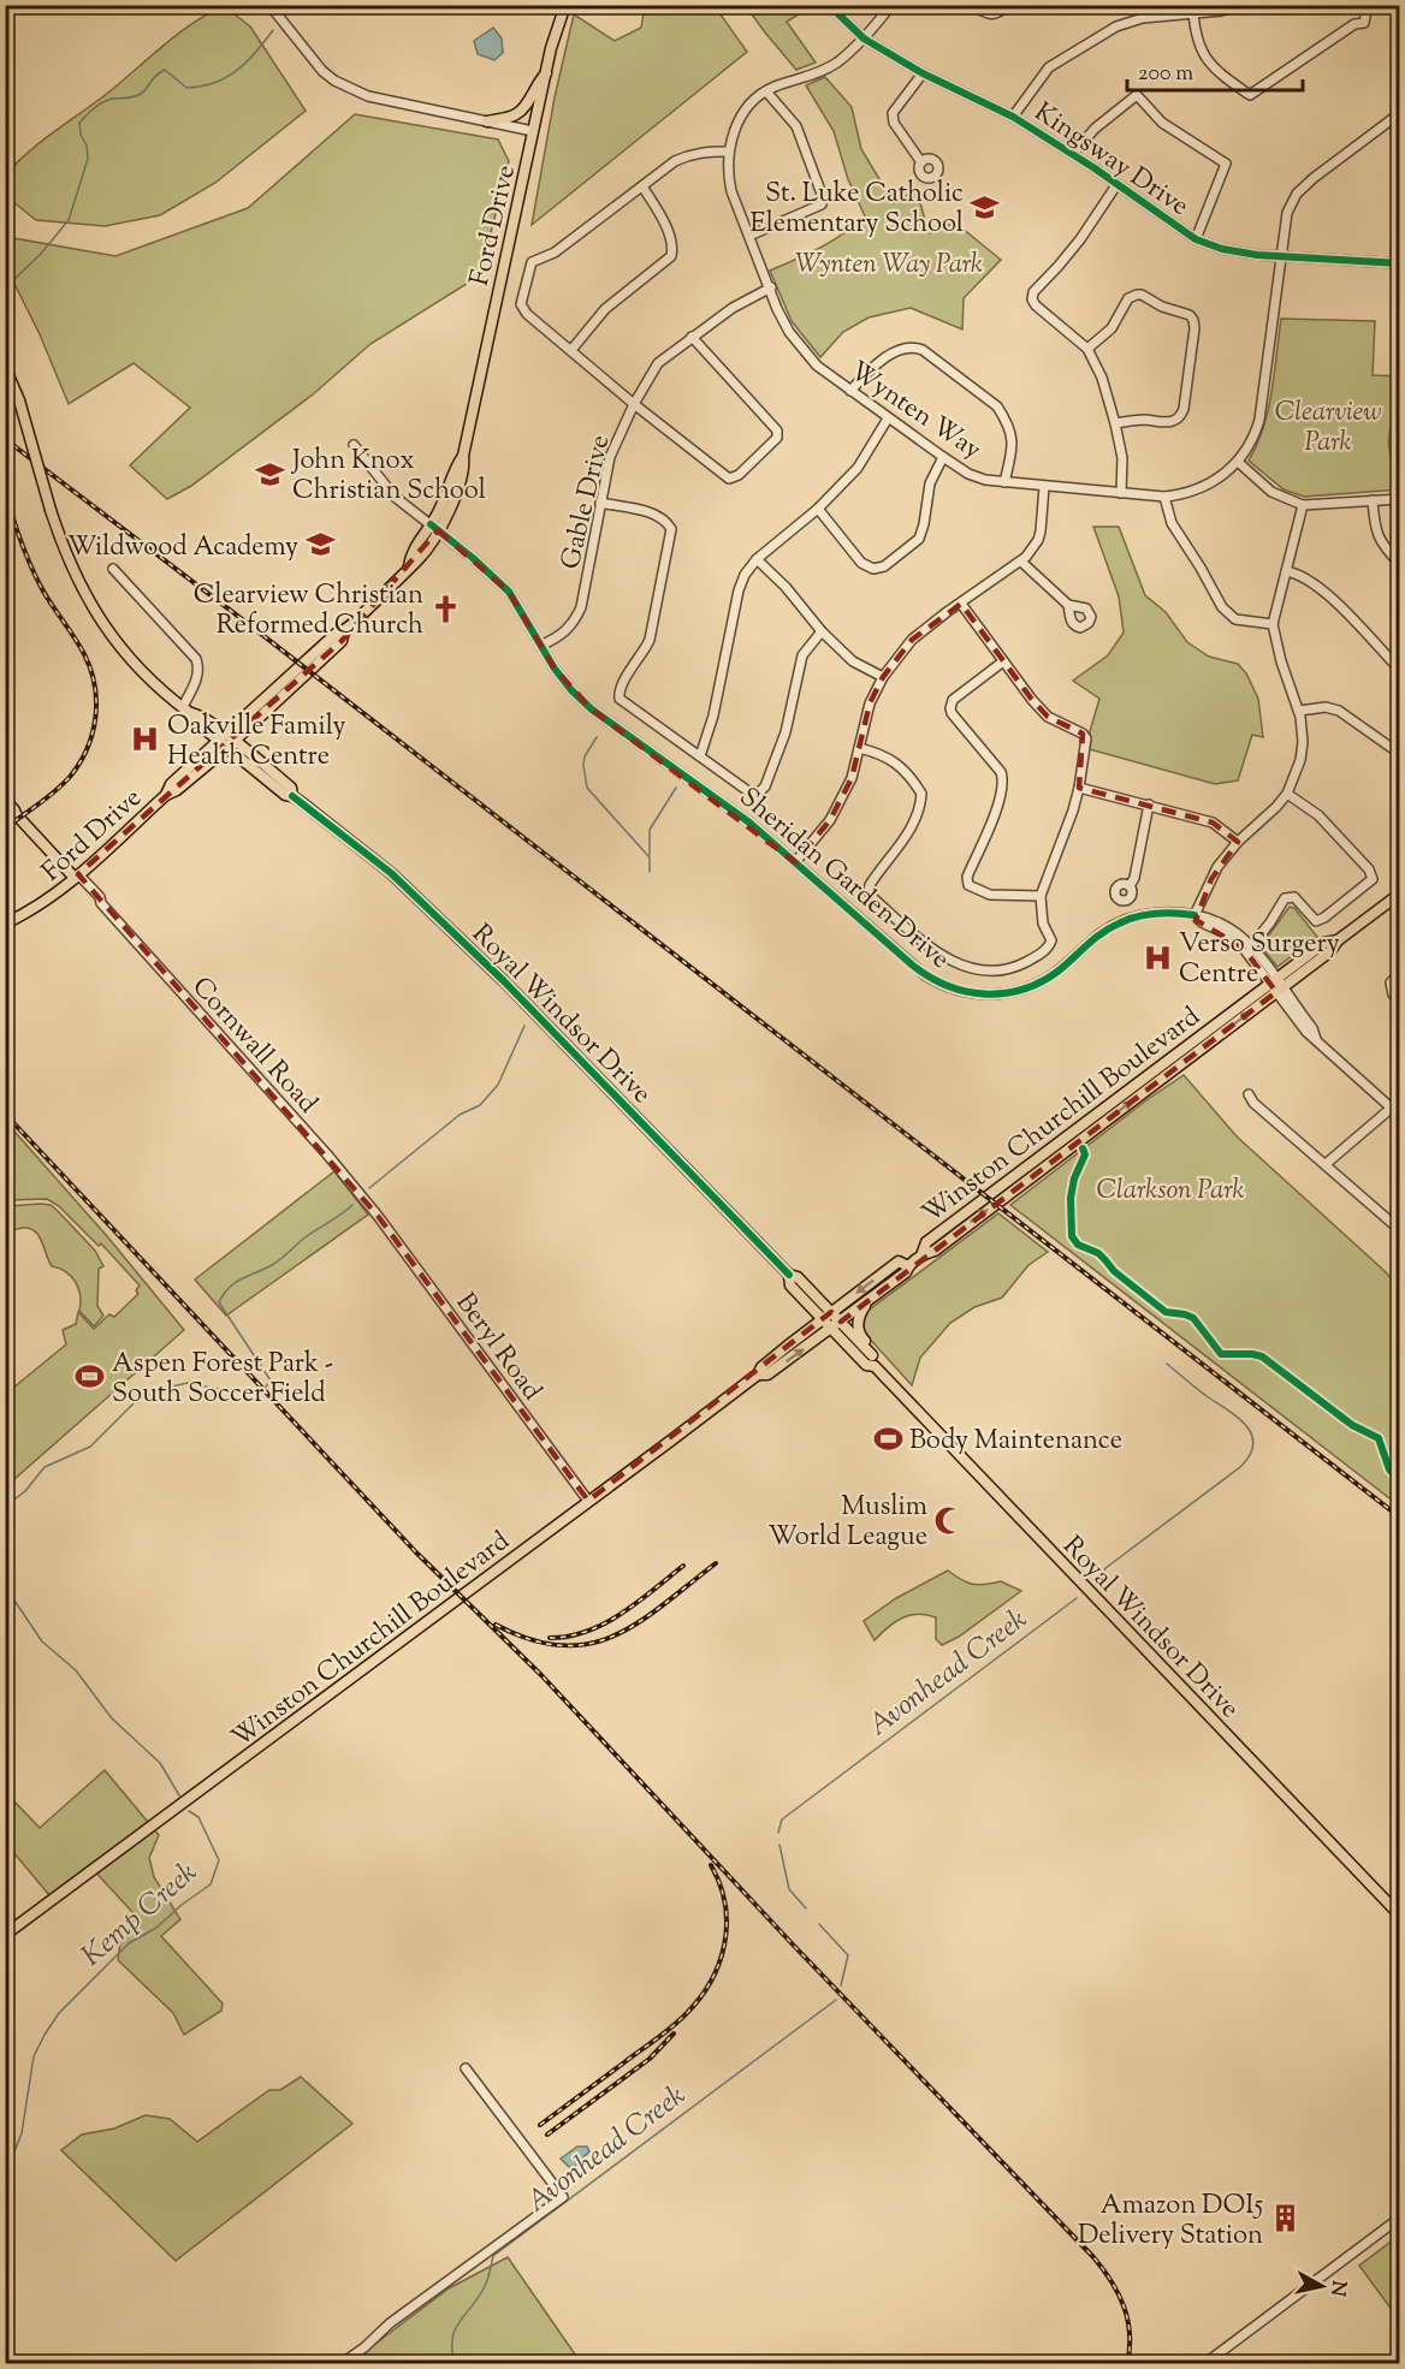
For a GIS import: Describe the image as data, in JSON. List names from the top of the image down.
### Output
{
  "streets": {
    "main road": [
      "Ford Drive",
      "Royal Windsor Drive",
      "Cornwall Road",
      "Winston Churchill Boulevard"
    ],
    "street": [
      "Kingsway Drive",
      "Wynten Way",
      "Gable Drive",
      "Sheridan Garden Drive",
      "Beryl Road"
    ]
  },
  "crossings": [
    ["Kingsway Drive", "Wynten Way"],
    ["Ford Drive", "Sheridan Garden Drive"],
    ["Ford Drive", "Royal Windsor Drive"],
    ["Ford Drive", "Cornwall Road"],
    ["Wynten Way", "Gable Drive"],
    ["Gable Drive", "Sheridan Garden Drive"],
    ["Sheridan Garden Drive", "Winston Churchill Boulevard"],
    ["Royal Windsor Drive", "Winston Churchill Boulevard"],
    ["Cornwall Road", "Beryl Road"],
    ["Winston Churchill Boulevard", "Beryl Road"]
  ],
  "water": ["Avonhead Creek", "Kemp Creek"],
  "parks": ["Wynten Way Park", "Clearview Park", "Clarkson Park"],
  "places": {
    "school or university": ["St. Luke Catholic Elementary School", "John Knox Christian School", "Wildwood Academy"],
    "church": ["Clearview Christian Reformed Church"],
    "hospital": ["Oakville Family Health Centre", "Verso Surgery Centre"],
    "sports": ["Aspen Forest Park - South Soccer Field", "Body Maintenance"],
    "mosque": ["Muslim World League"],
    "building": ["Amazon DOI5 Delivery Station"]
  },
  "scale_bar": "200 m",
  "north": "right"
}
